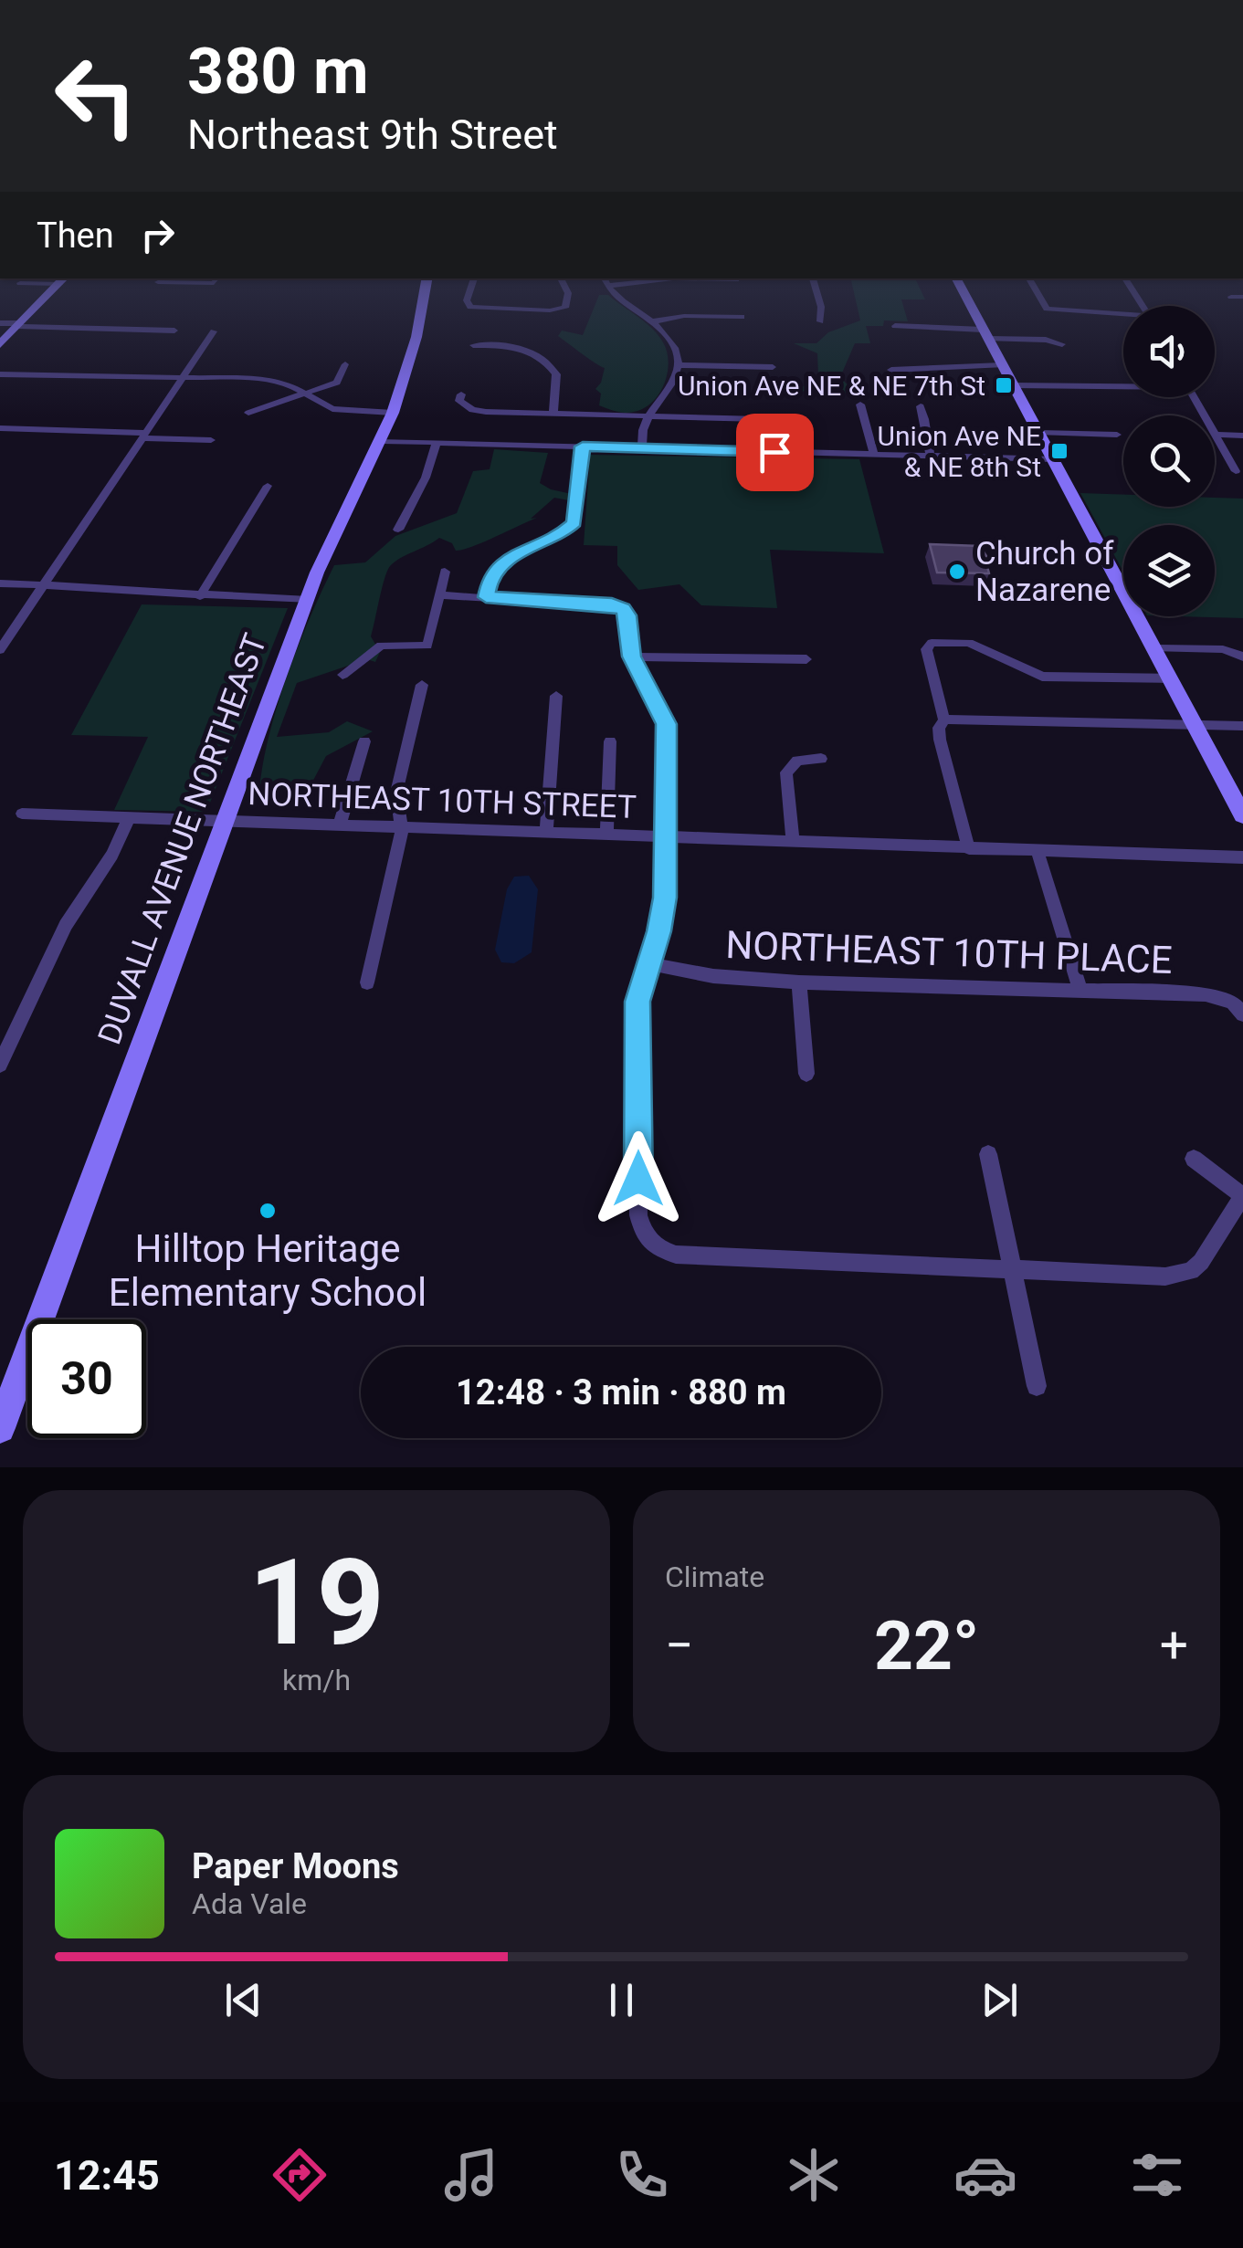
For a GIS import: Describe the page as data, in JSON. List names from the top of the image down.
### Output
{
  "streets": {
    "main road": ["DUVALL AVENUE NORTHEAST"],
    "street": ["NORTHEAST 10TH STREET", "NORTHEAST 10TH PLACE"]
  },
  "crossings": [
    ["NORTHEAST 10TH STREET", "DUVALL AVENUE NORTHEAST"]
  ],
  "places": {
    "transit": ["Union Ave NE & NE 7th St", "Union Ave NE & NE 8th St"],
    "other": ["Church of Nazarene", "Hilltop Heritage Elementary School"]
  },
  "page": {
    "turn": ["380 m", "Northeast 9th Street"],
    "then": "Then",
    "limit": "30",
    "trip": "12:48 · 3 min · 880 m",
    "tile": [
      ["19", "km/h"],
      "Climate"
    ],
    "heat": ["−", "22°", "+"],
    "song": ["Paper Moons", "Ada Vale"],
    "tabs": "12:45"
  }
}
